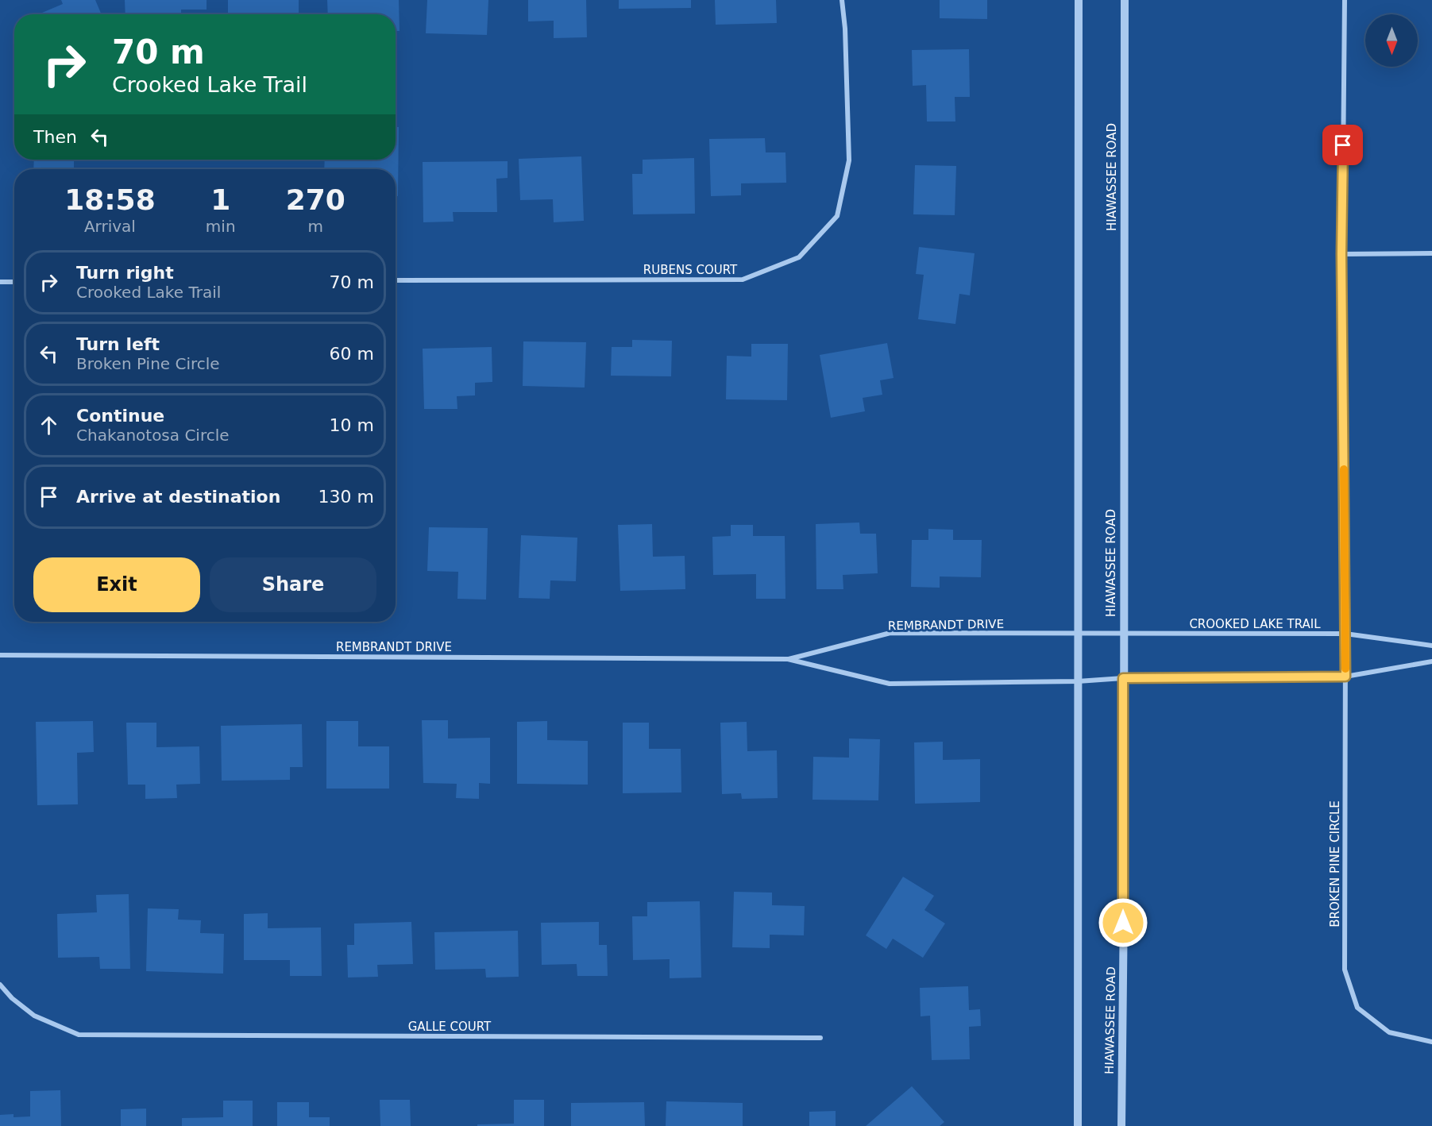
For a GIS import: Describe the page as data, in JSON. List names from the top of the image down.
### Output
{
  "streets": {
    "street": [
      "HIAWASSEE ROAD",
      "RUBENS COURT",
      "CROOKED LAKE TRAIL",
      "REMBRANDT DRIVE",
      "BROKEN PINE CIRCLE",
      "GALLE COURT"
    ]
  },
  "crossings": [
    ["HIAWASSEE ROAD", "CROOKED LAKE TRAIL"],
    ["CROOKED LAKE TRAIL", "REMBRANDT DRIVE"],
    ["CROOKED LAKE TRAIL", "BROKEN PINE CIRCLE"]
  ],
  "north": "bottom",
  "page": {
    "turn": ["70 m", "Crooked Lake Trail"],
    "then": "Then",
    "eta": [
      "18:58",
      "Arrival",
      "1",
      "min",
      "270",
      "m"
    ],
    "list": [
      {
        "name": "Turn right",
        "note": "Crooked Lake Trail",
        "value": "70 m"
      },
      {
        "name": "Turn left",
        "note": "Broken Pine Circle",
        "value": "60 m"
      },
      {
        "name": "Continue",
        "note": "Chakanotosa Circle",
        "value": "10 m"
      },
      {
        "name": "Arrive at destination",
        "value": "130 m"
      }
    ],
    "buttons": ["Exit", "Share"]
  }
}
